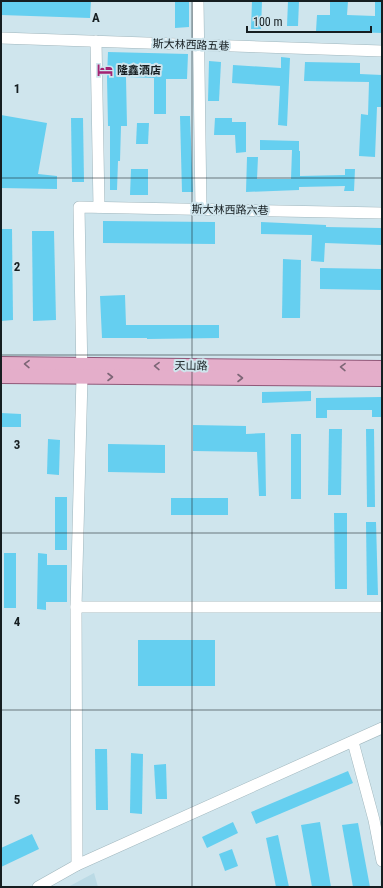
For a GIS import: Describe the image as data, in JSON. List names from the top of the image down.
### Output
{
  "streets": {
    "main road": ["天山路"],
    "street": ["斯大林西路五巷", "斯大林西路六巷"]
  },
  "crossings": [
    ["斯大林西路六巷", "天山路"]
  ],
  "places": {
    "hotel": ["隆鑫酒店"]
  },
  "scale_bar": "100 m",
  "grid": {
    "columns": ["A"],
    "rows": [
      "1",
      "2",
      "3",
      "4",
      "5"
    ]
  }
}
